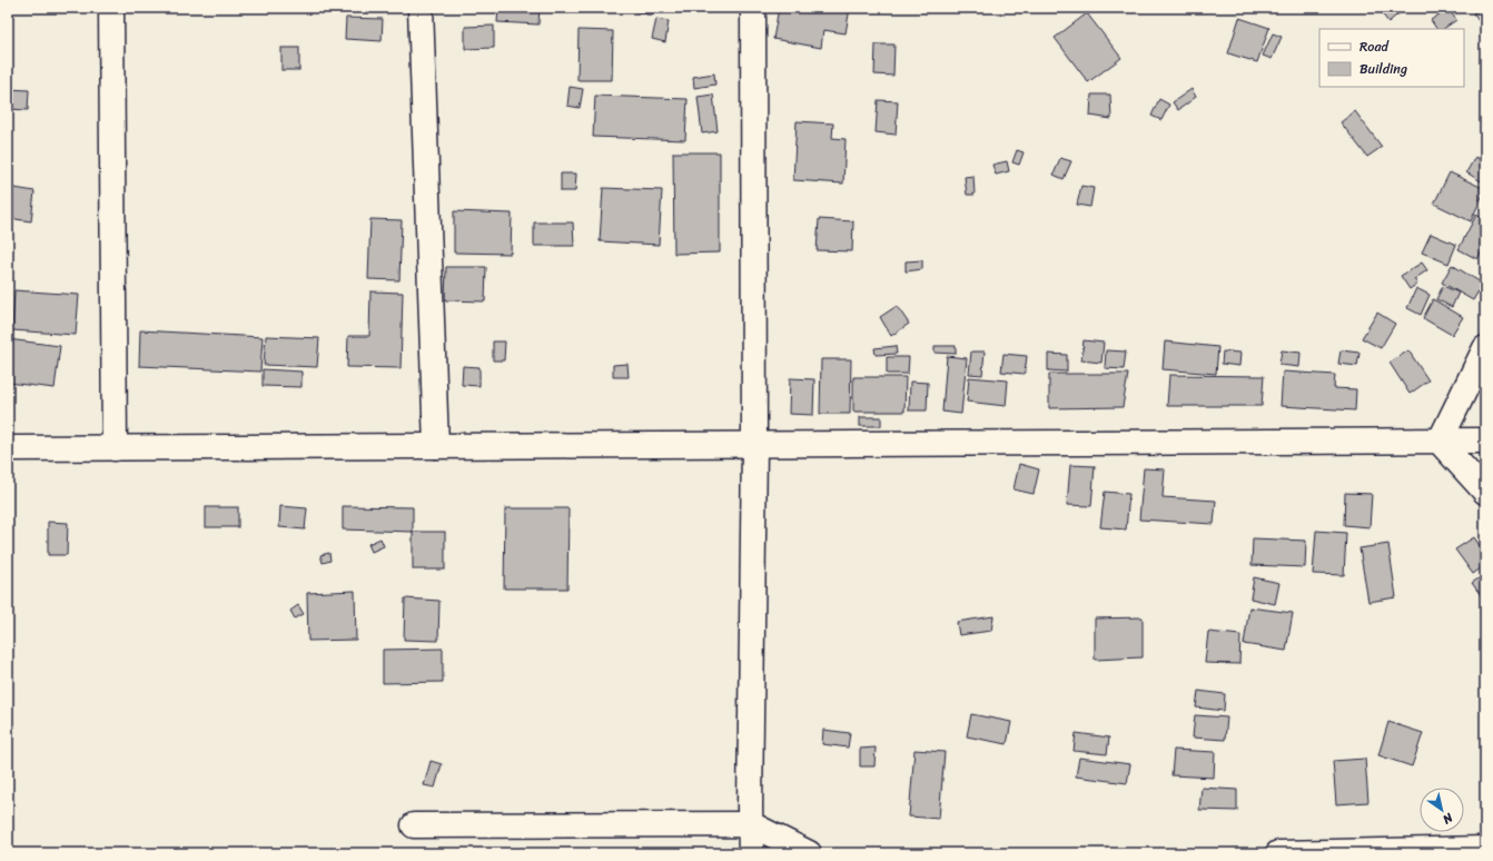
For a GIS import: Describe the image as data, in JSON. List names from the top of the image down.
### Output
{
  "legend": ["Road", "Building"],
  "north": "bottom right"
}
